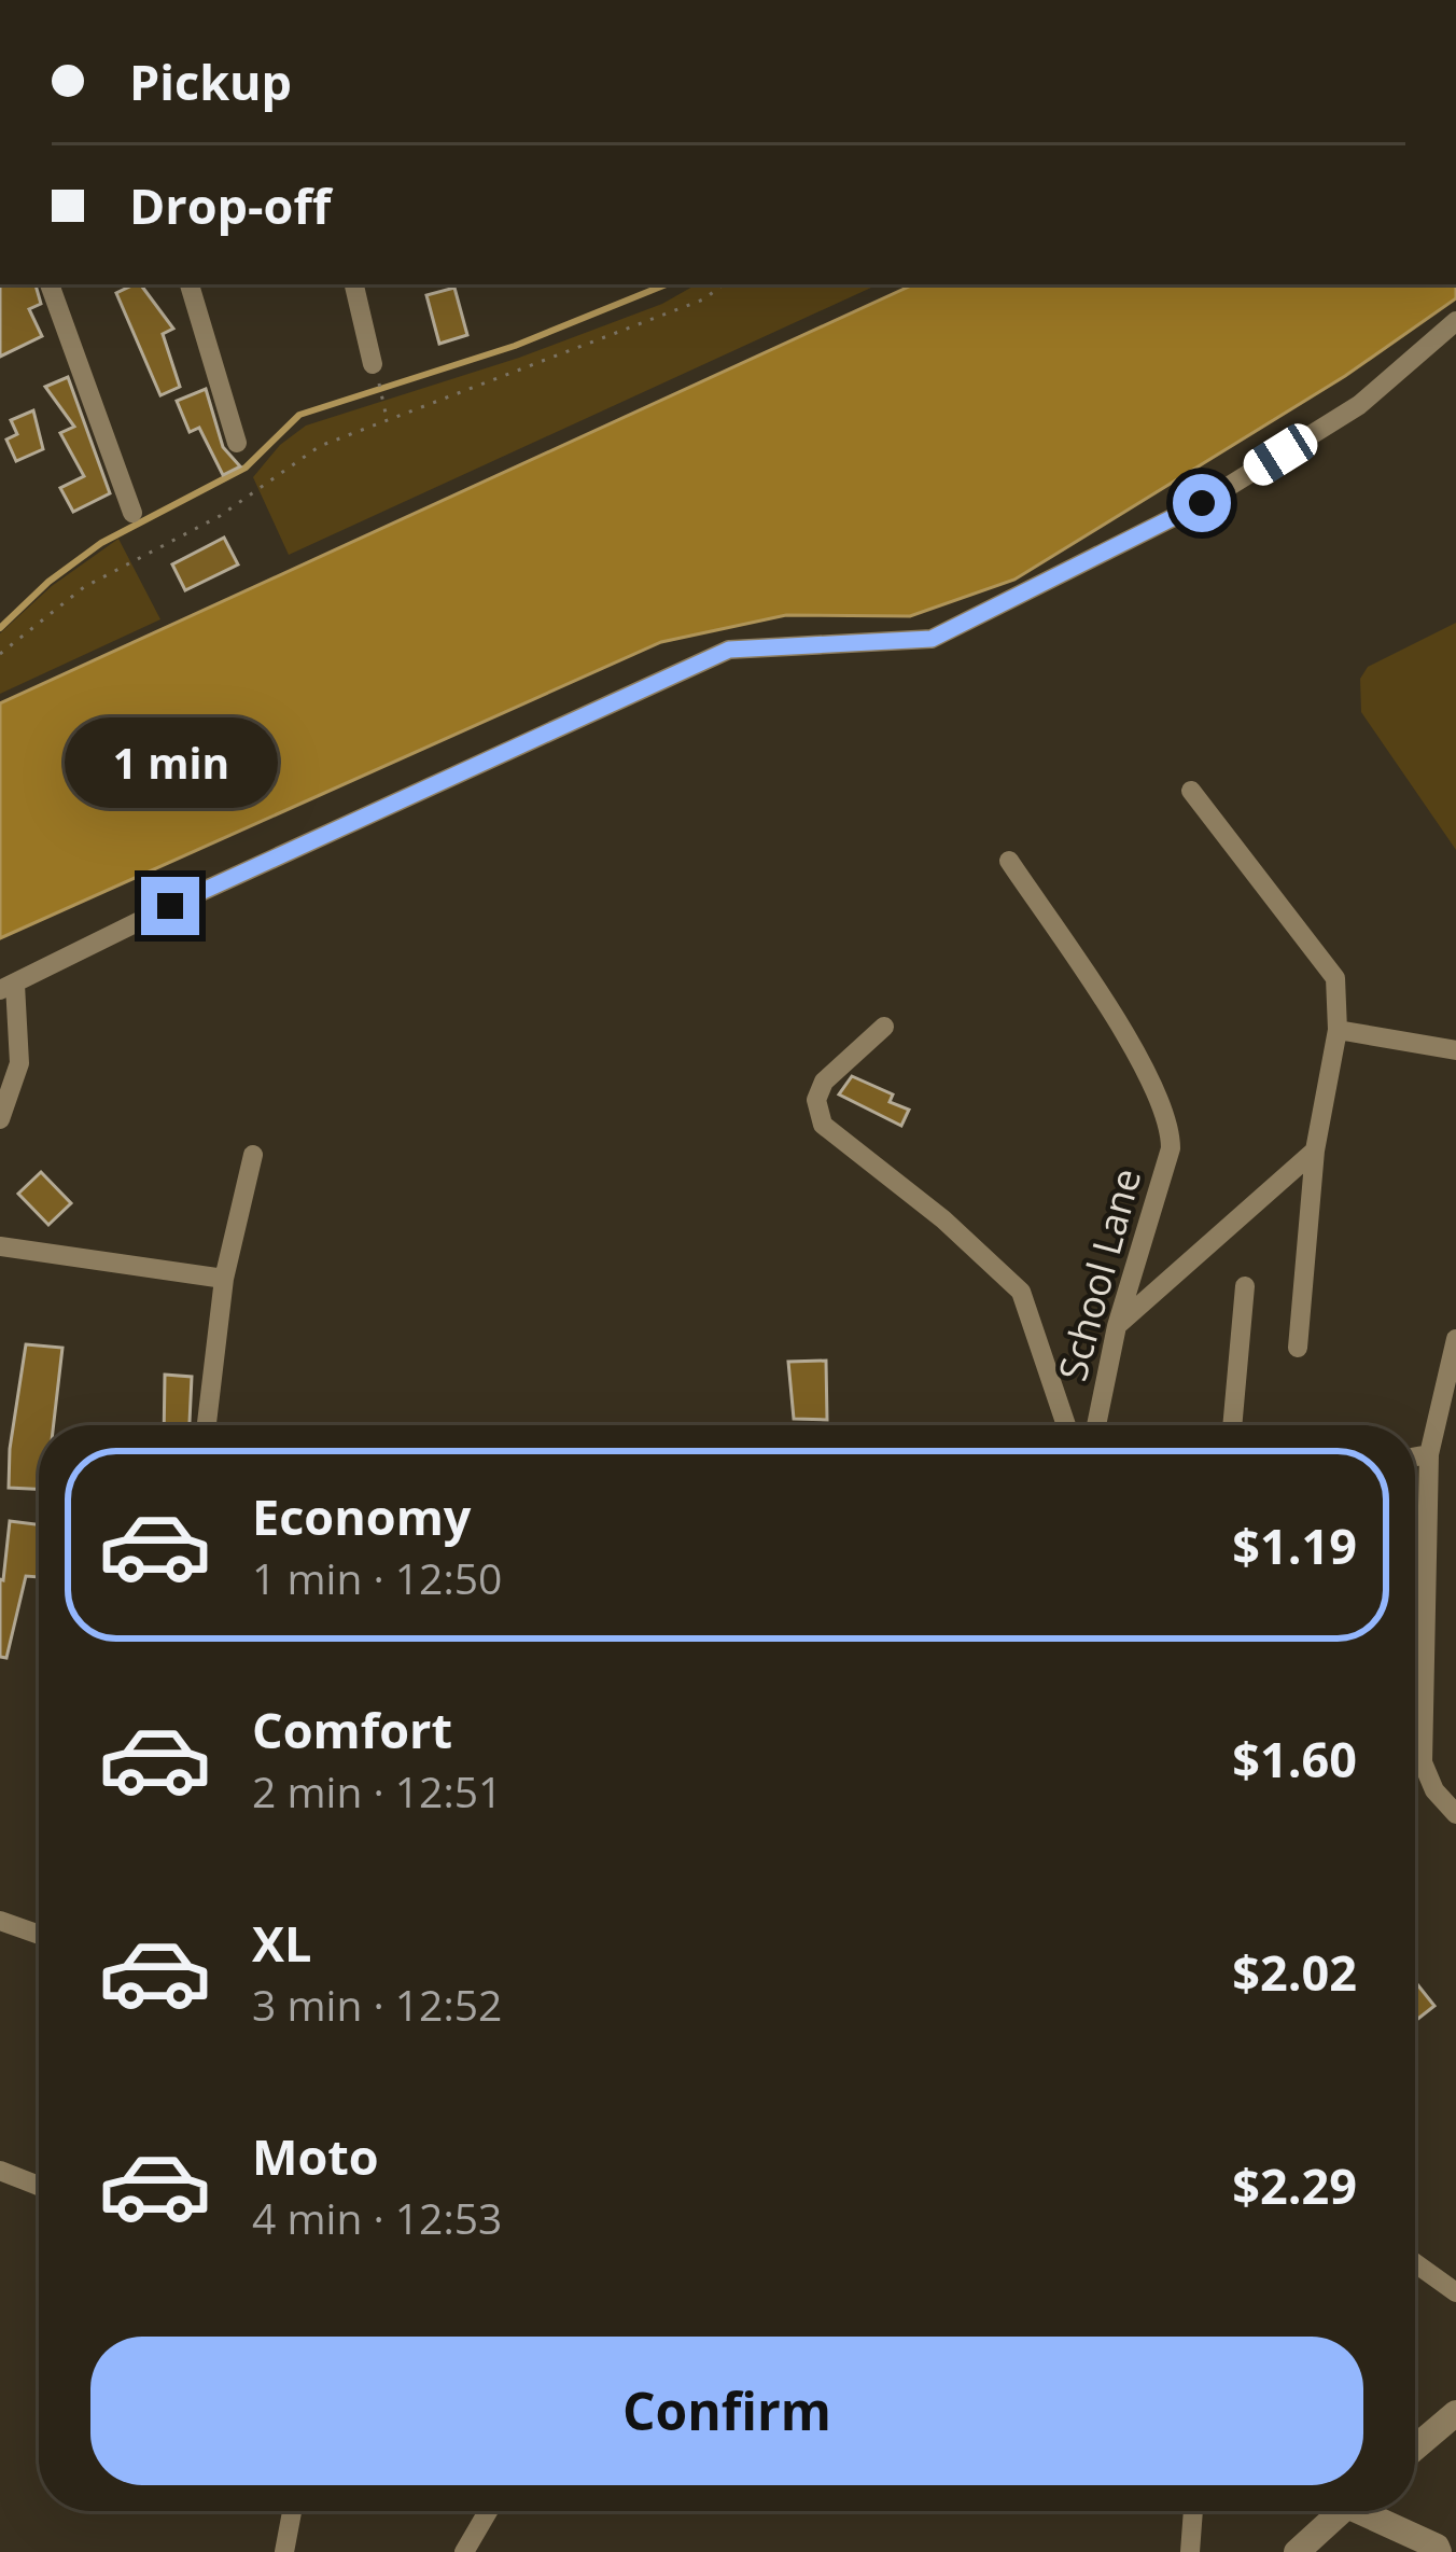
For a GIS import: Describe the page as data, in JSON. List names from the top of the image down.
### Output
{
  "streets": {
    "street": ["School Lane"]
  },
  "page": {
    "banner": ["Pickup", "Drop-off"],
    "bubble": "1 min",
    "list": [
      {
        "name": "Economy",
        "note": "1 min · 12:50",
        "value": "$1.19"
      },
      {
        "name": "Comfort",
        "note": "2 min · 12:51",
        "value": "$1.60"
      },
      {
        "name": "XL",
        "note": "3 min · 12:52",
        "value": "$2.02"
      },
      {
        "name": "Moto",
        "note": "4 min · 12:53",
        "value": "$2.29"
      }
    ],
    "buttons": "Confirm"
  }
}
